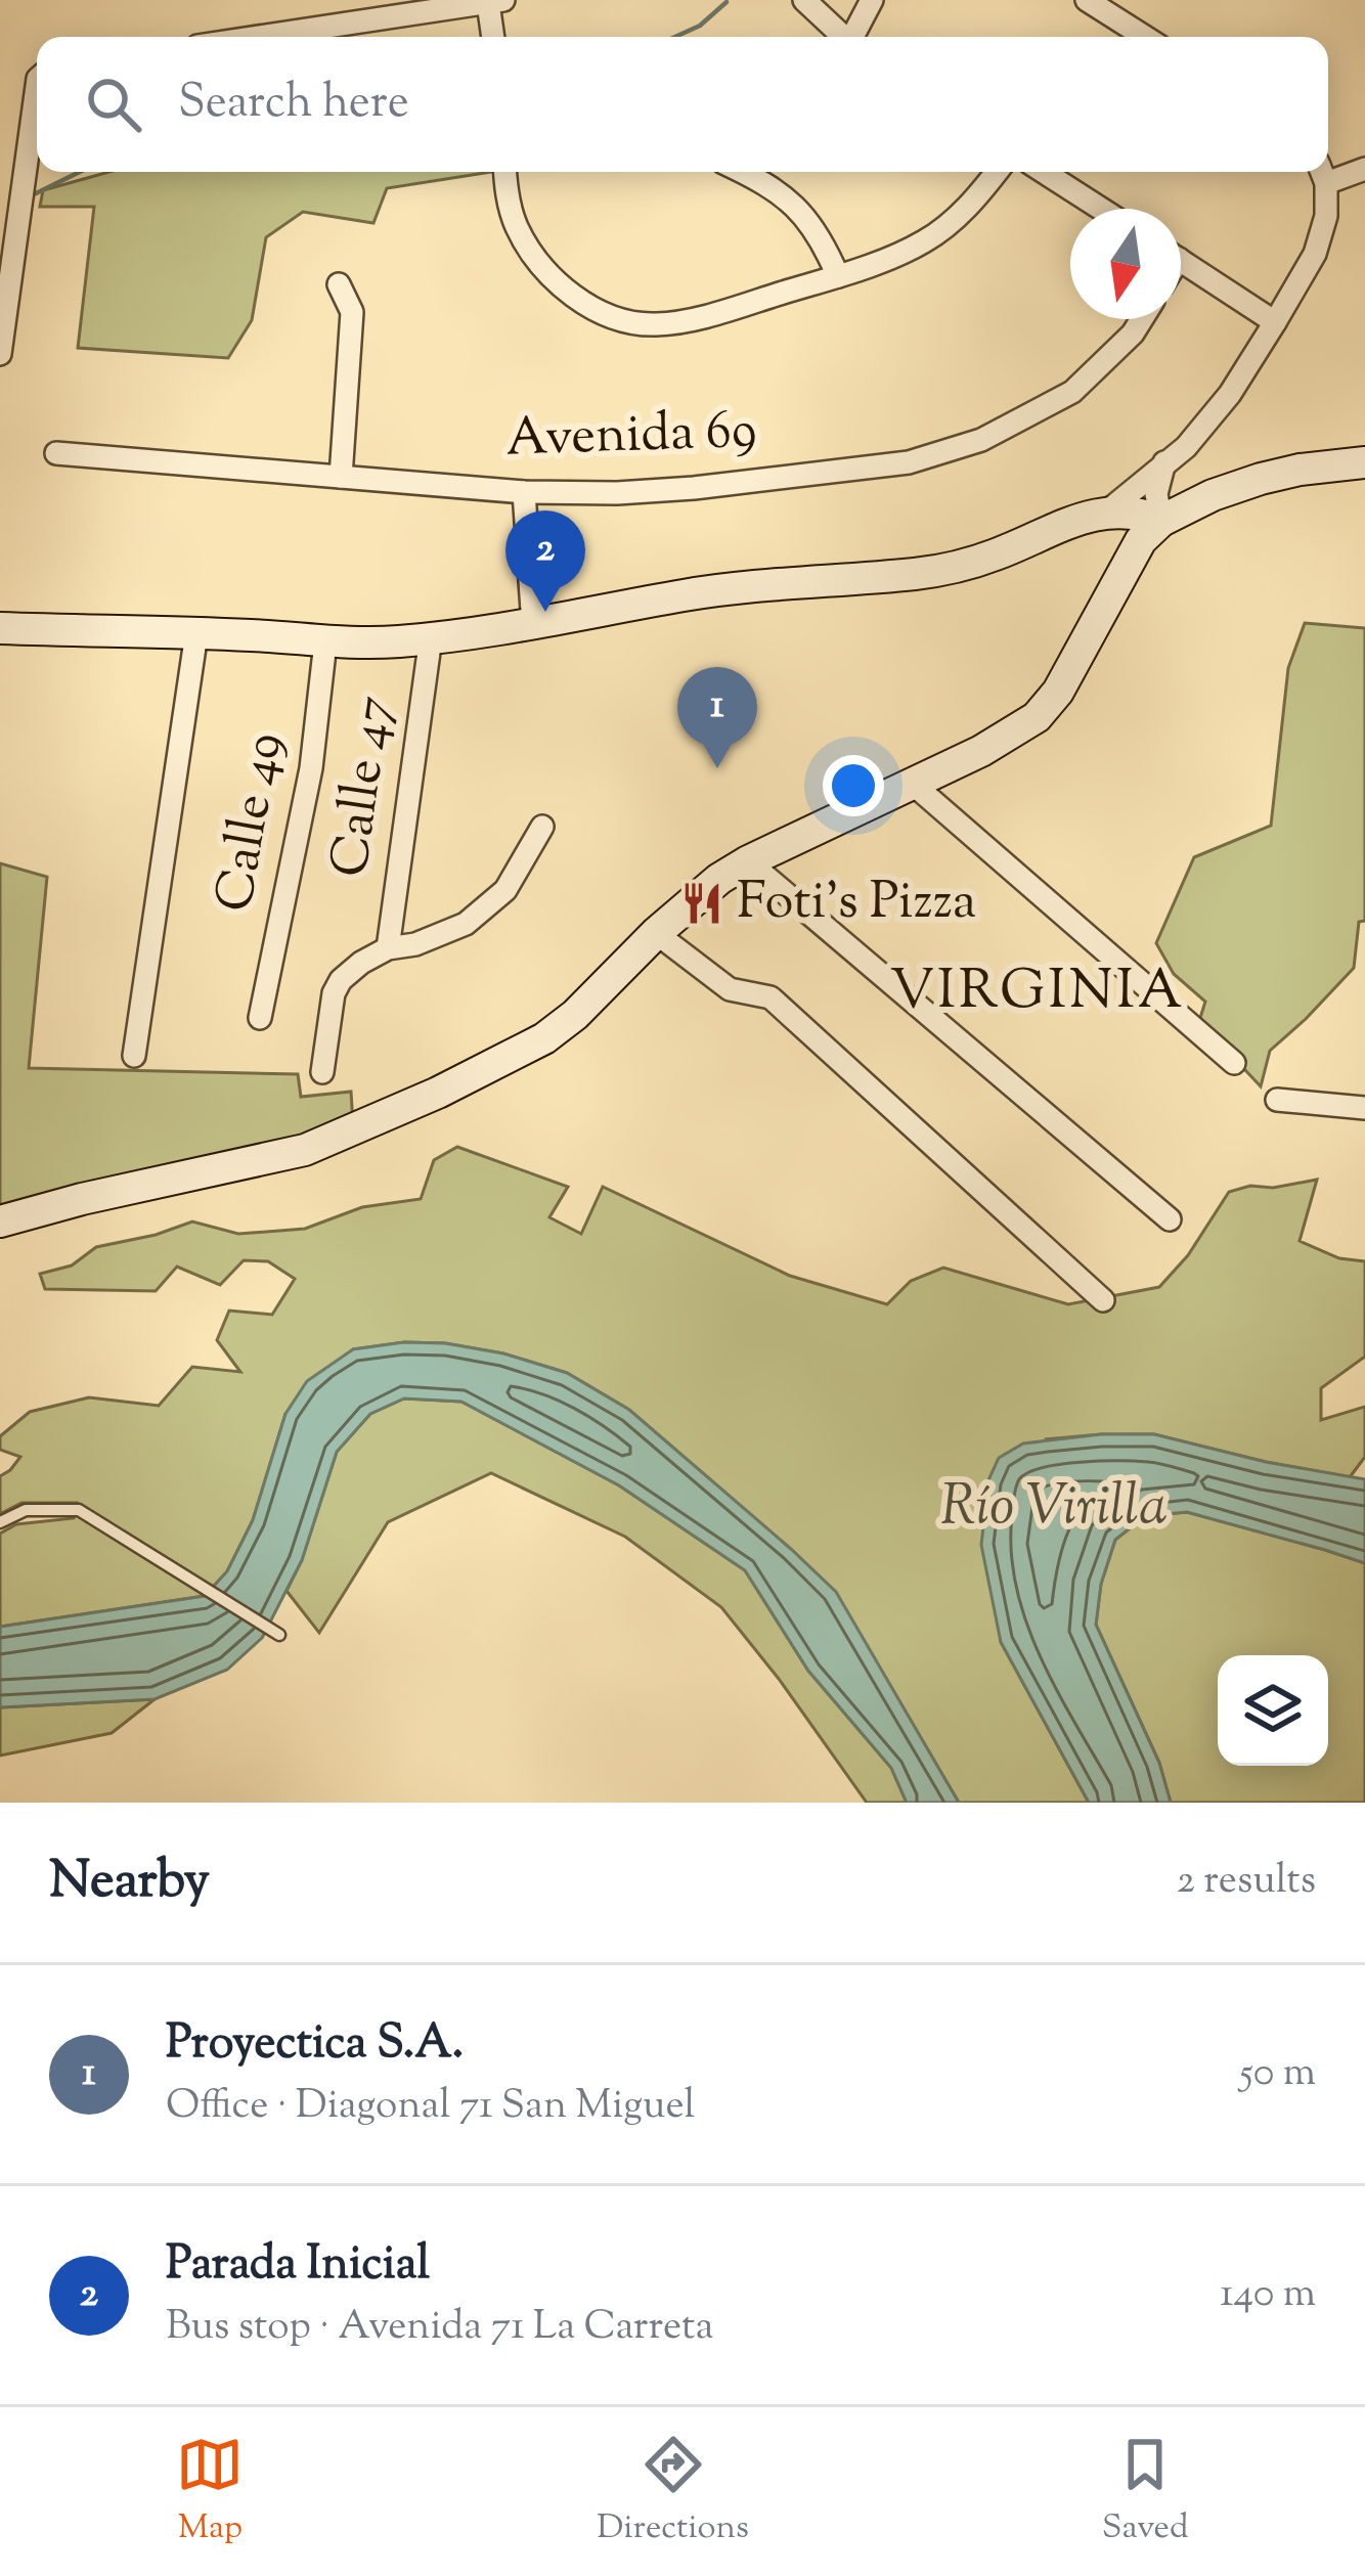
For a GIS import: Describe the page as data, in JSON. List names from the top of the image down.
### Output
{
  "streets": {
    "street": ["Avenida 69", "Calle 47", "Calle 49"]
  },
  "districts": ["VIRGINIA"],
  "water": ["Río Virilla"],
  "places": {
    "restaurant": ["Foti's Pizza"]
  },
  "north": "bottom",
  "page": {
    "search": "Search here",
    "pins": ["2", "1"],
    "heading": ["Nearby", "2 results"],
    "list": [
      {
        "mark": "1",
        "name": "Proyectica S.A.",
        "note": "Office · Diagonal 71 San Miguel",
        "value": "50 m"
      },
      {
        "mark": "2",
        "name": "Parada Inicial",
        "note": "Bus stop · Avenida 71 La Carreta",
        "value": "140 m"
      }
    ],
    "nav": ["Map", "Directions", "Saved"]
  }
}
